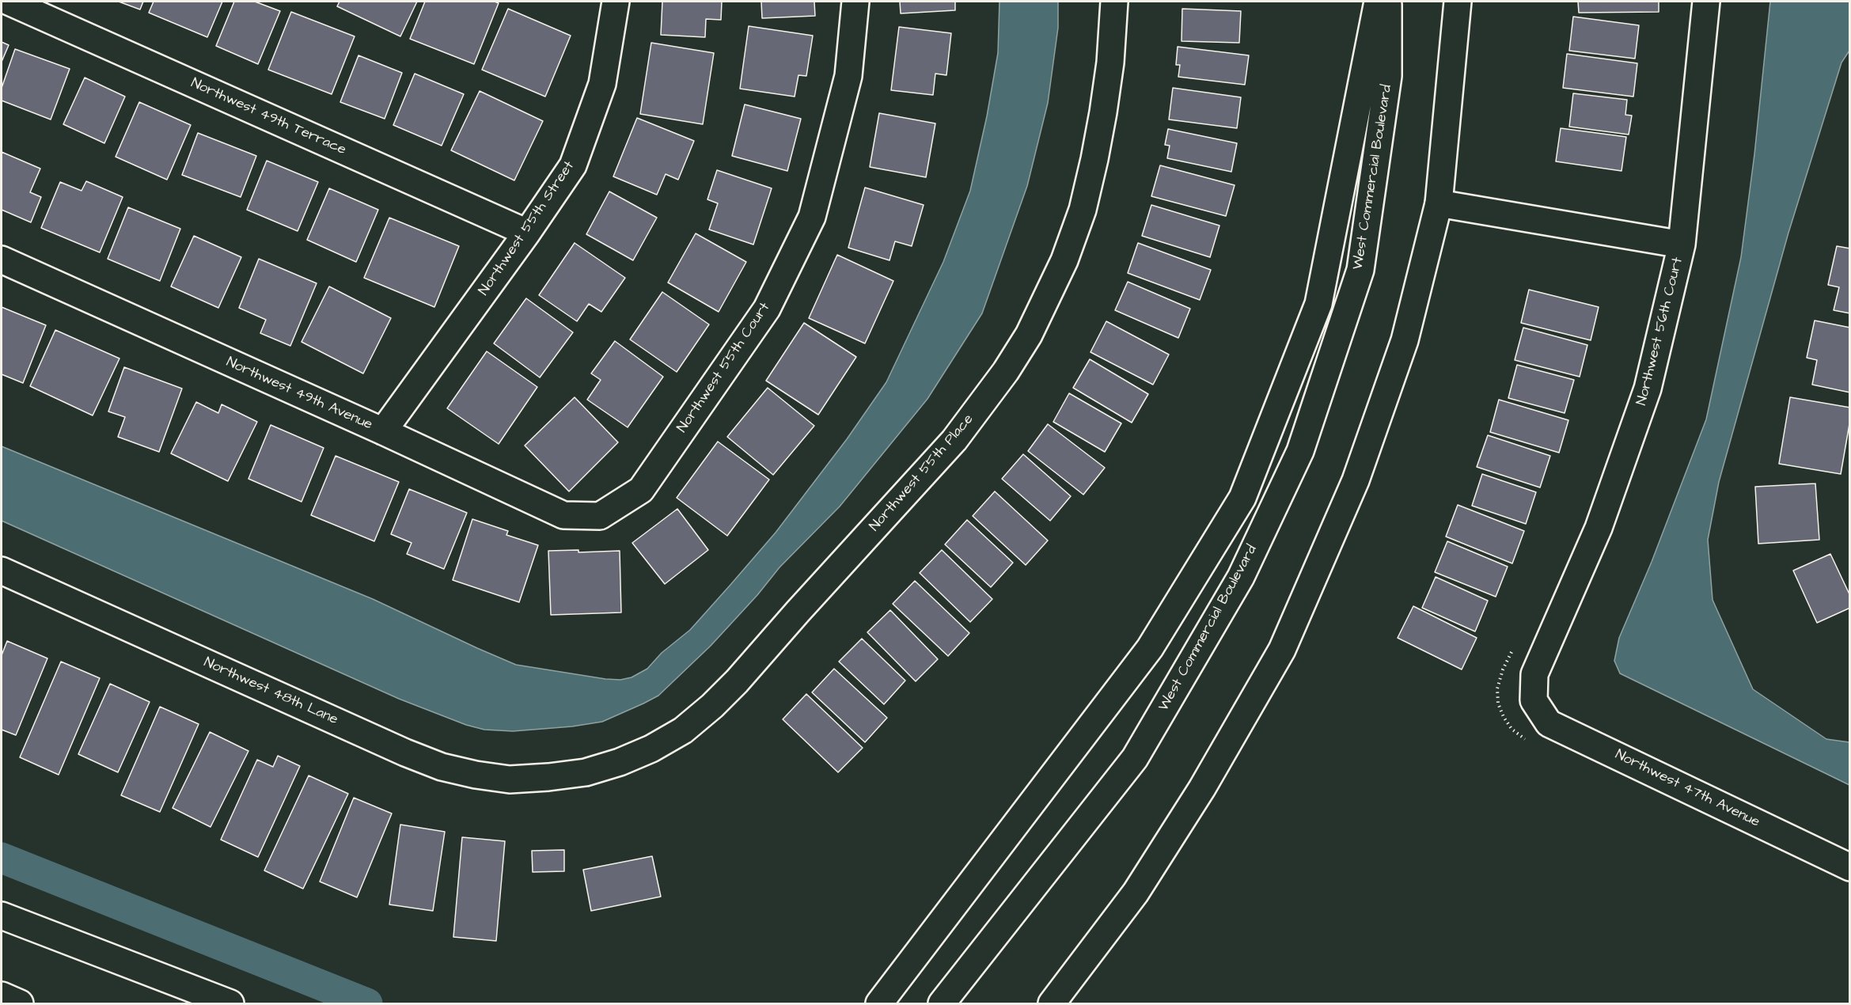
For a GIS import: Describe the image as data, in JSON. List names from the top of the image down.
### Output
{
  "streets": {
    "main road": [
      "Northwest 49th Terrace",
      "West Commercial Boulevard",
      "Northwest 55th Street",
      "Northwest 56th Court",
      "Northwest 55th Court",
      "Northwest 49th Avenue",
      "Northwest 55th Place",
      "Northwest 48th Lane",
      "Northwest 47th Avenue"
    ]
  },
  "crossings": [
    ["Northwest 49th Terrace", "Northwest 55th Street"],
    ["Northwest 55th Street", "Northwest 49th Avenue"],
    ["Northwest 56th Court", "Northwest 47th Avenue"],
    ["Northwest 55th Court", "Northwest 49th Avenue"],
    ["Northwest 55th Place", "Northwest 48th Lane"]
  ]
}
